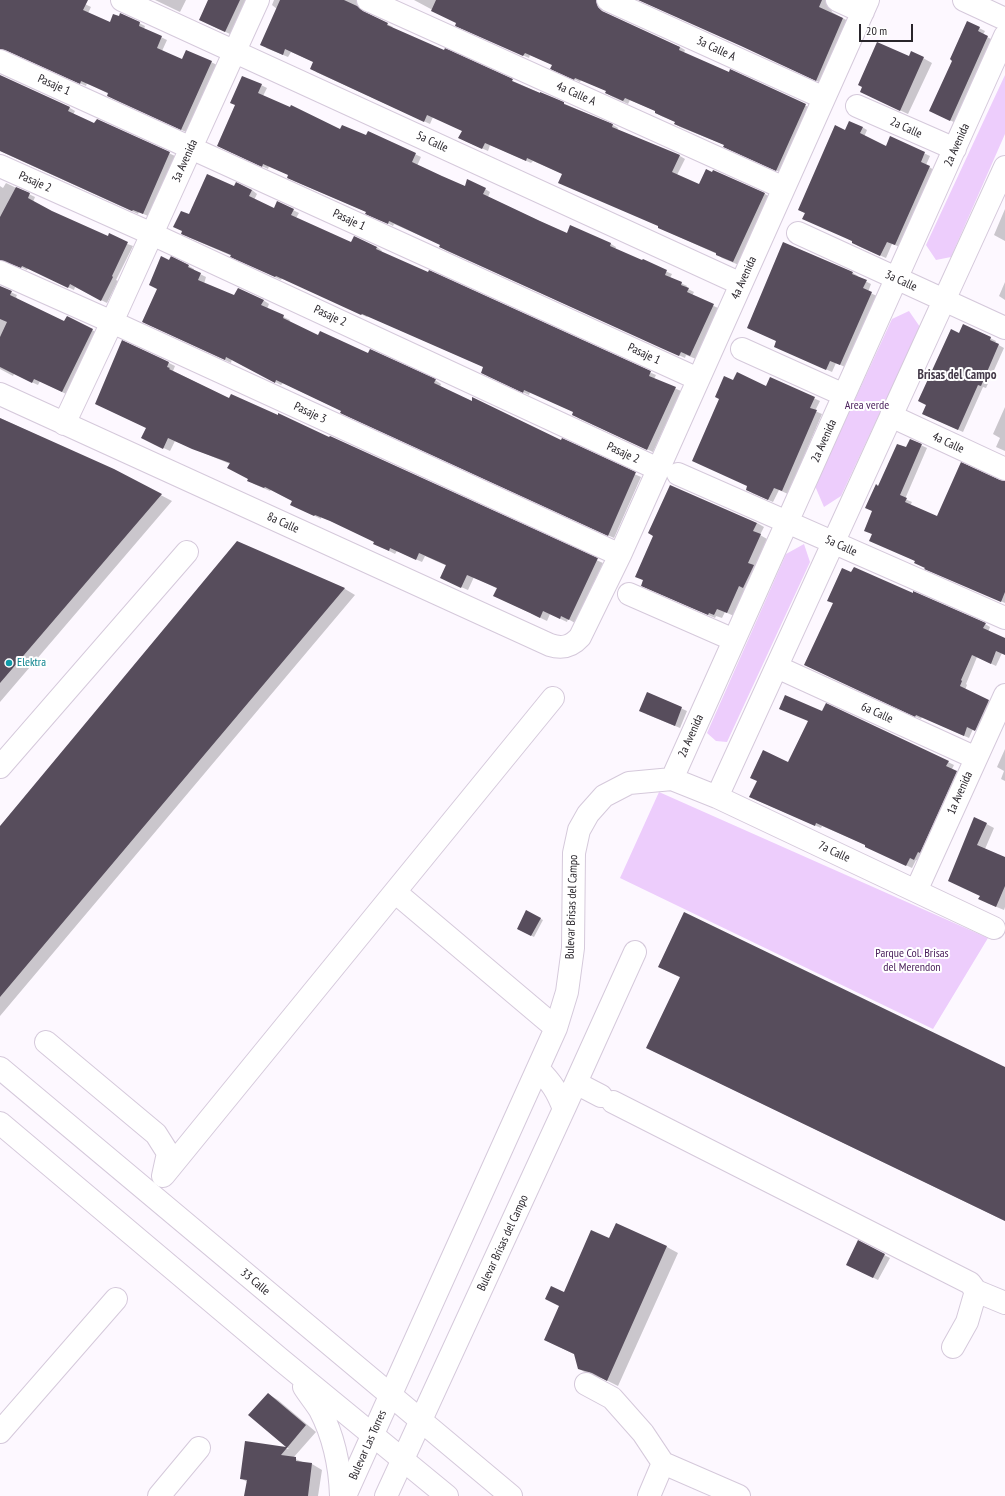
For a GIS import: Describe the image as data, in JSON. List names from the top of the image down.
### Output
{
  "streets": {
    "street": [
      "3a Calle A",
      "Pasaje 1",
      "4a Calle A",
      "2a Calle",
      "5a Calle",
      "2a Avenida",
      "3a Avenida",
      "Pasaje 2",
      "4a Avenida",
      "3a Calle",
      "Pasaje 3",
      "4a Calle",
      "8a Calle",
      "6a Calle",
      "1a Avenida",
      "7a Calle",
      "Bulevar Brisas del Campo",
      "33 Calle",
      "Bulevar Las Torres"
    ]
  },
  "crossings": [
    ["3a Calle A", "4a Avenida"],
    ["Pasaje 1", "3a Avenida"],
    ["Pasaje 1", "4a Avenida"],
    ["4a Calle A", "4a Avenida"],
    ["2a Calle", "2a Avenida"],
    ["5a Calle", "2a Avenida"],
    ["5a Calle", "3a Avenida"],
    ["5a Calle", "Pasaje 2"],
    ["5a Calle", "4a Avenida"],
    ["2a Avenida", "3a Calle"],
    ["2a Avenida", "7a Calle"],
    ["2a Avenida", "Bulevar Brisas del Campo"],
    ["3a Avenida", "Pasaje 2"],
    ["3a Avenida", "Pasaje 3"],
    ["3a Avenida", "8a Calle"],
    ["Pasaje 2", "4a Avenida"],
    ["4a Avenida", "Pasaje 3"],
    ["4a Avenida", "8a Calle"],
    ["6a Calle", "1a Avenida"],
    ["1a Avenida", "7a Calle"],
    ["7a Calle", "Bulevar Brisas del Campo"],
    ["Bulevar Brisas del Campo", "33 Calle"],
    ["Bulevar Brisas del Campo", "Bulevar Las Torres"],
    ["33 Calle", "Bulevar Las Torres"]
  ],
  "districts": ["Brisas del Campo"],
  "parks": ["Area verde", "Parque Col. Brisas del Merendon"],
  "places": ["Elektra"],
  "scale_bar": "20 m"
}
